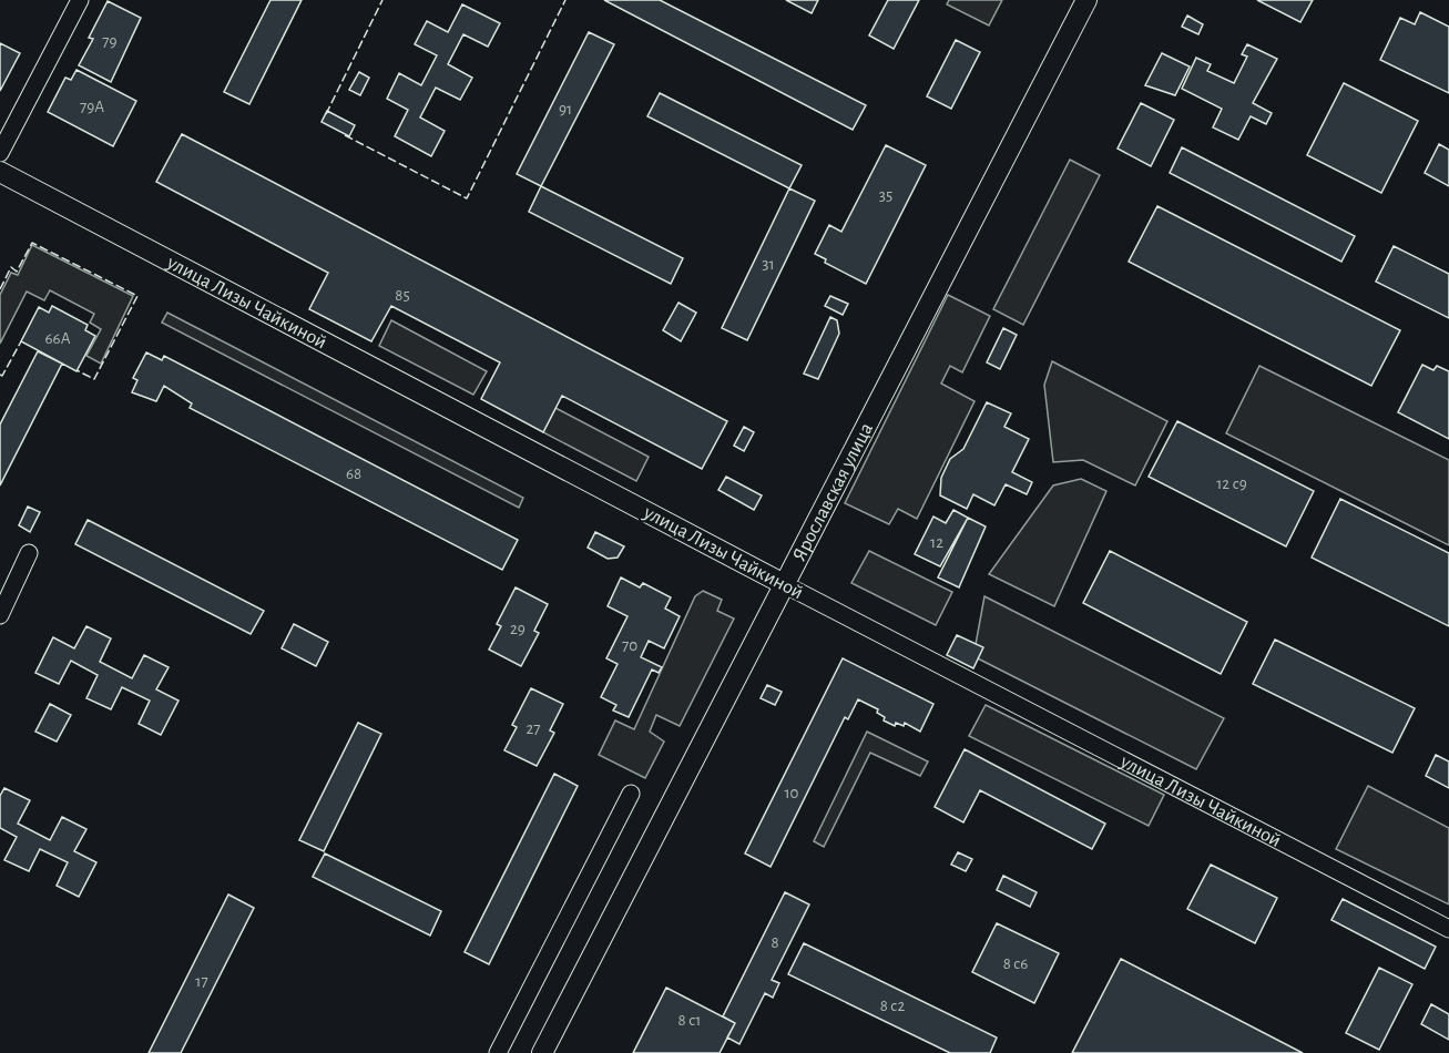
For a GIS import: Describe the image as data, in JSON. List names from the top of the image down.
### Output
{
  "streets": {
    "main road": ["улица Лизы Чайкиной", "Ярославская улица"]
  },
  "crossings": [
    ["улица Лизы Чайкиной", "Ярославская улица"]
  ],
  "house_numbers": [
    "79",
    "79А",
    "91",
    "35",
    "31",
    "85",
    "66А",
    "68",
    "12 с9",
    "12",
    "29",
    "70",
    "27",
    "10",
    "8",
    "8 с6",
    "17",
    "8 с2",
    "8 с1"
  ]
}
